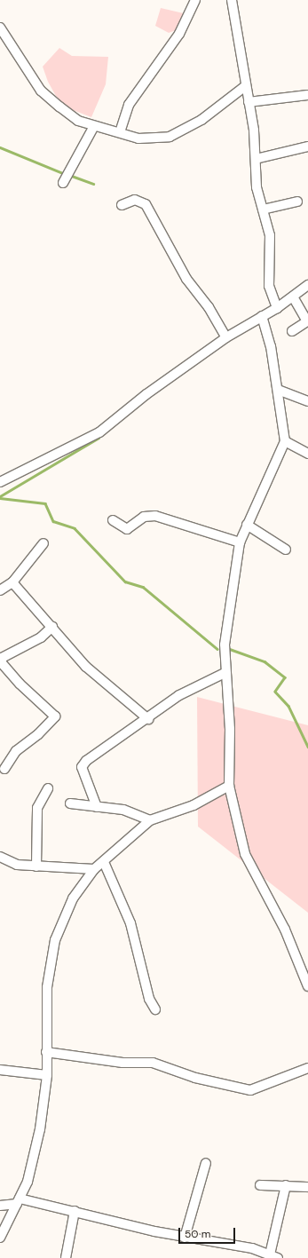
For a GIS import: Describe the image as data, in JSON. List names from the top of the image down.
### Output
{
  "scale_bar": "50 m"
}
